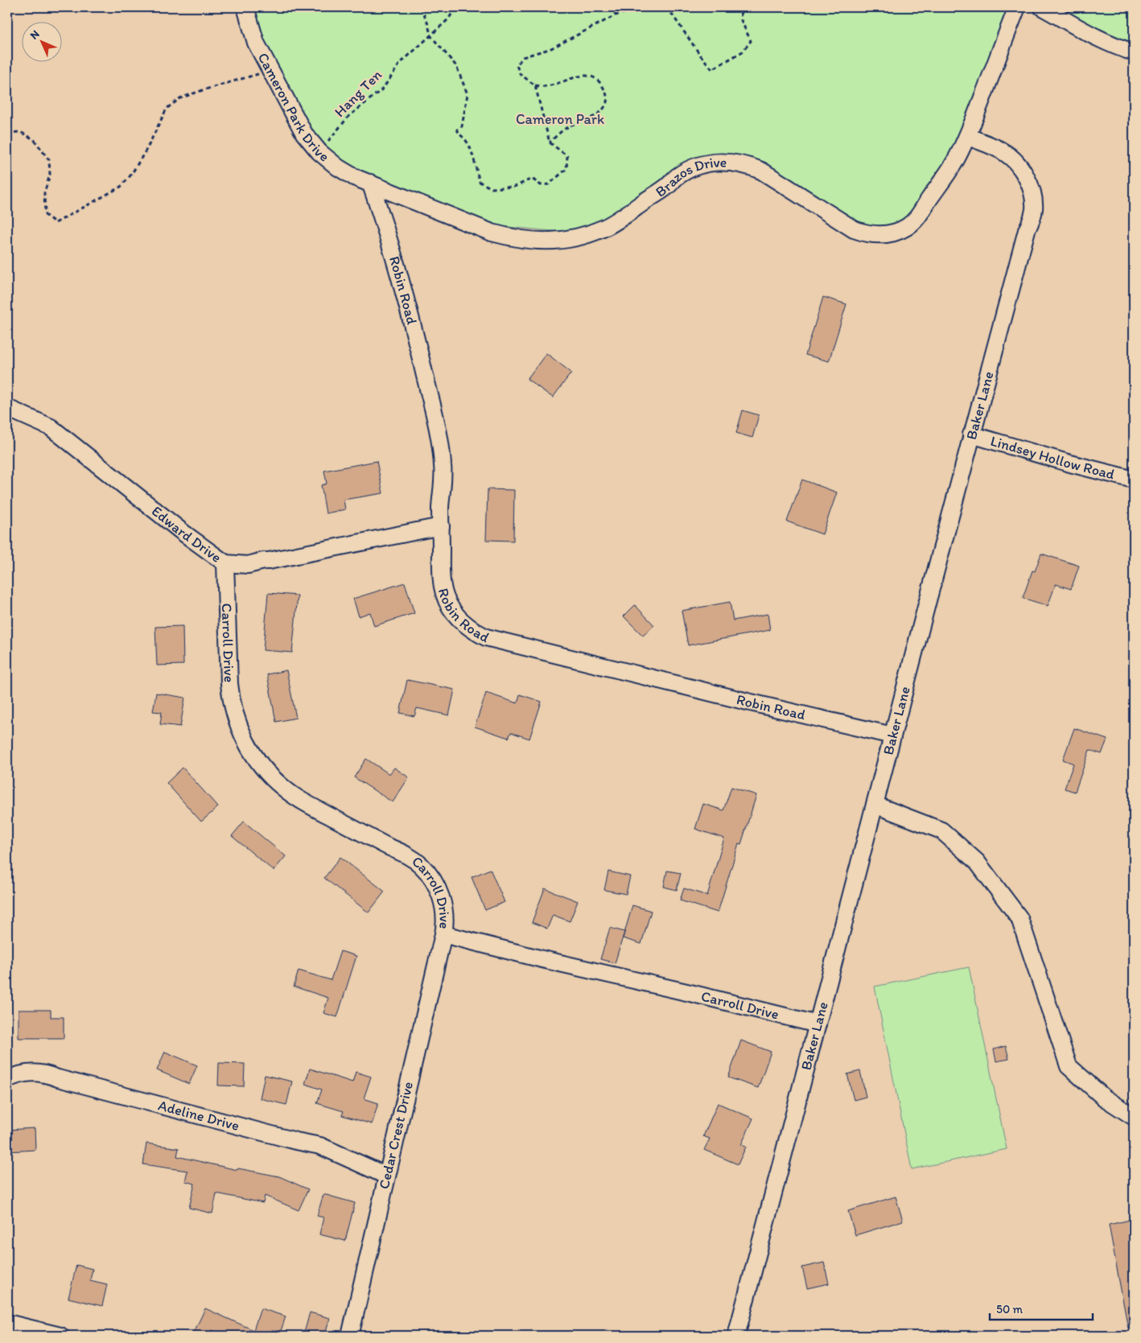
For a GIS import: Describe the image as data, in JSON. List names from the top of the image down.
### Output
{
  "streets": {
    "street": [
      "Cameron Park Drive",
      "Brazos Drive",
      "Robin Road",
      "Baker Lane",
      "Lindsey Hollow Road",
      "Edward Drive",
      "Carroll Drive",
      "Adeline Drive",
      "Cedar Crest Drive"
    ],
    "path": ["Hang Ten"]
  },
  "crossings": [
    ["Hang Ten", "Cameron Park Drive"],
    ["Cameron Park Drive", "Brazos Drive"],
    ["Cameron Park Drive", "Robin Road"],
    ["Brazos Drive", "Robin Road"],
    ["Brazos Drive", "Baker Lane"],
    ["Robin Road", "Baker Lane"],
    ["Robin Road", "Edward Drive"],
    ["Baker Lane", "Lindsey Hollow Road"],
    ["Baker Lane", "Carroll Drive"],
    ["Edward Drive", "Carroll Drive"],
    ["Carroll Drive", "Cedar Crest Drive"],
    ["Adeline Drive", "Cedar Crest Drive"]
  ],
  "parks": ["Cameron Park"],
  "scale_bar": "50 m",
  "north": "top left"
}
